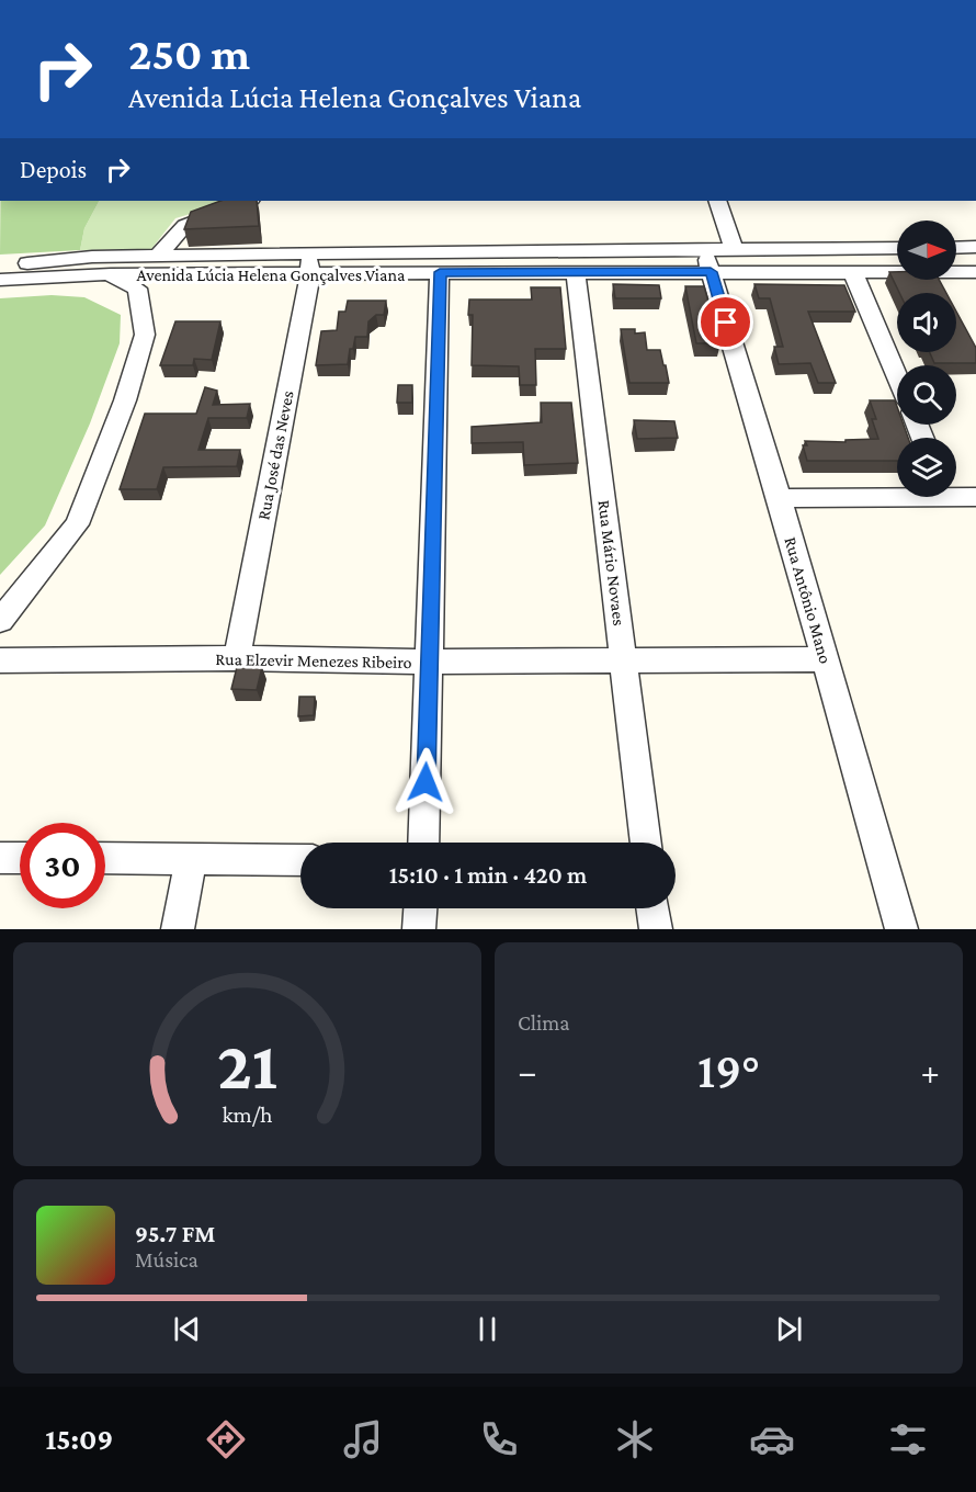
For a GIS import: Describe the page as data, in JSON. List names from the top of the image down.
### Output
{
  "streets": {
    "street": [
      "Avenida Lúcia Helena Gonçalves Viana",
      "Rua José das Neves",
      "Rua Mário Novaes",
      "Rua Antônio Mano",
      "Rua Elzevir Menezes Ribeiro"
    ]
  },
  "crossings": [
    ["Avenida Lúcia Helena Gonçalves Viana", "Rua José das Neves"],
    ["Avenida Lúcia Helena Gonçalves Viana", "Rua Mário Novaes"],
    ["Avenida Lúcia Helena Gonçalves Viana", "Rua Antônio Mano"],
    ["Rua José das Neves", "Rua Elzevir Menezes Ribeiro"],
    ["Rua Mário Novaes", "Rua Elzevir Menezes Ribeiro"],
    ["Rua Antônio Mano", "Rua Elzevir Menezes Ribeiro"]
  ],
  "north": "right",
  "page": {
    "turn": ["250 m", "Avenida Lúcia Helena Gonçalves Viana"],
    "then": "Depois",
    "limit": "30",
    "trip": "15:10 · 1 min · 420 m",
    "tile": "Clima",
    "heat": ["−", "19°", "+"],
    "song": ["95.7 FM", "Música"],
    "tabs": "15:09",
    "gauge": ["21", "km/h"]
  }
}
